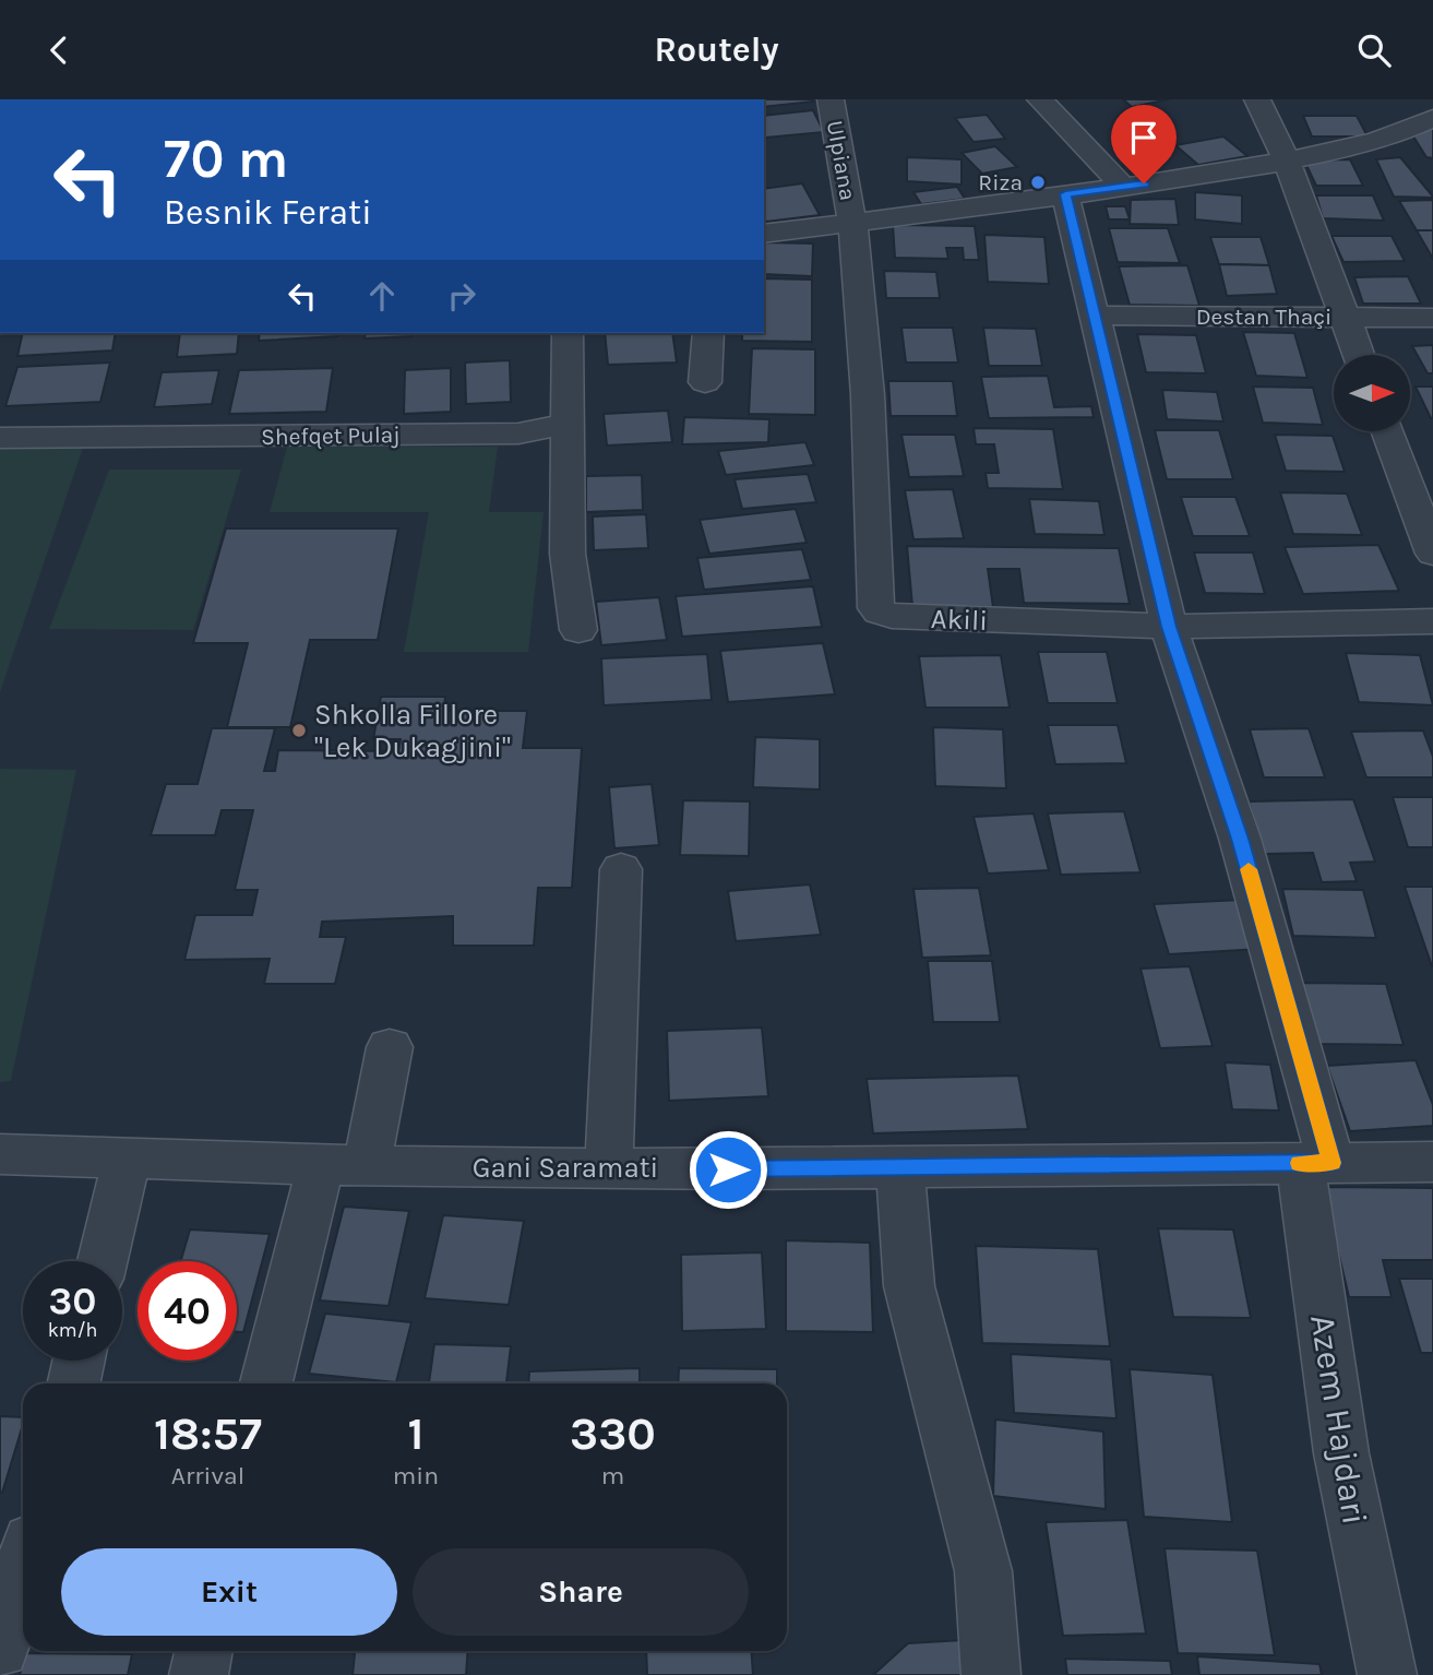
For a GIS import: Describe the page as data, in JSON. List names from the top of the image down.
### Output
{
  "streets": {
    "street": [
      "Ulpiana",
      "Destan Thaçi",
      "Shefqet Pulaj",
      "Akili",
      "Gani Saramati",
      "Azem Hajdari"
    ]
  },
  "crossings": [
    ["Ulpiana", "Akili"],
    ["Destan Thaçi", "Azem Hajdari"],
    ["Akili", "Azem Hajdari"],
    ["Gani Saramati", "Azem Hajdari"]
  ],
  "places": ["Riza", "Shkolla Fillore \"Lek Dukagjini\""],
  "north": "right",
  "page": {
    "header": "Routely",
    "turn": ["70 m", "Besnik Ferati"],
    "speed": "30 km/h",
    "limit": "40",
    "eta": [
      "18:57",
      "Arrival",
      "1",
      "min",
      "330",
      "m"
    ],
    "buttons": ["Exit", "Share"]
  }
}
